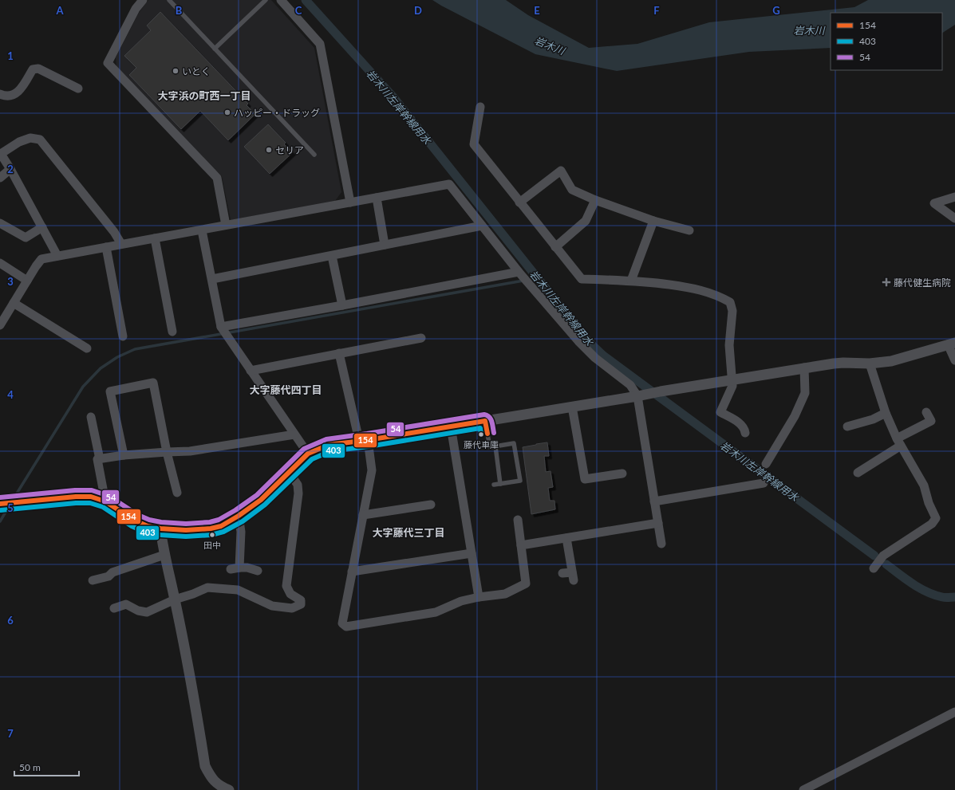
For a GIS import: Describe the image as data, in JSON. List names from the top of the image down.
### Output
{
  "districts": ["大字浜の町西一丁目", "大字藤代四丁目", "大字藤代三丁目"],
  "water": ["岩木川", "岩木川左岸幹線用水"],
  "places": {
    "other": [
      "いとく",
      "ハッピー・ドラッグ",
      "セリア",
      "藤代車庫",
      "田中"
    ],
    "health": ["藤代健生病院"]
  },
  "lines": ["transit line 54", "transit line 154", "transit line 403"],
  "legend": ["154", "403", "54"],
  "scale_bar": "50 m",
  "grid": {
    "columns": [
      "A",
      "B",
      "C",
      "D",
      "E",
      "F",
      "G"
    ],
    "rows": [
      "1",
      "2",
      "3",
      "4",
      "5",
      "6",
      "7"
    ]
  }
}
